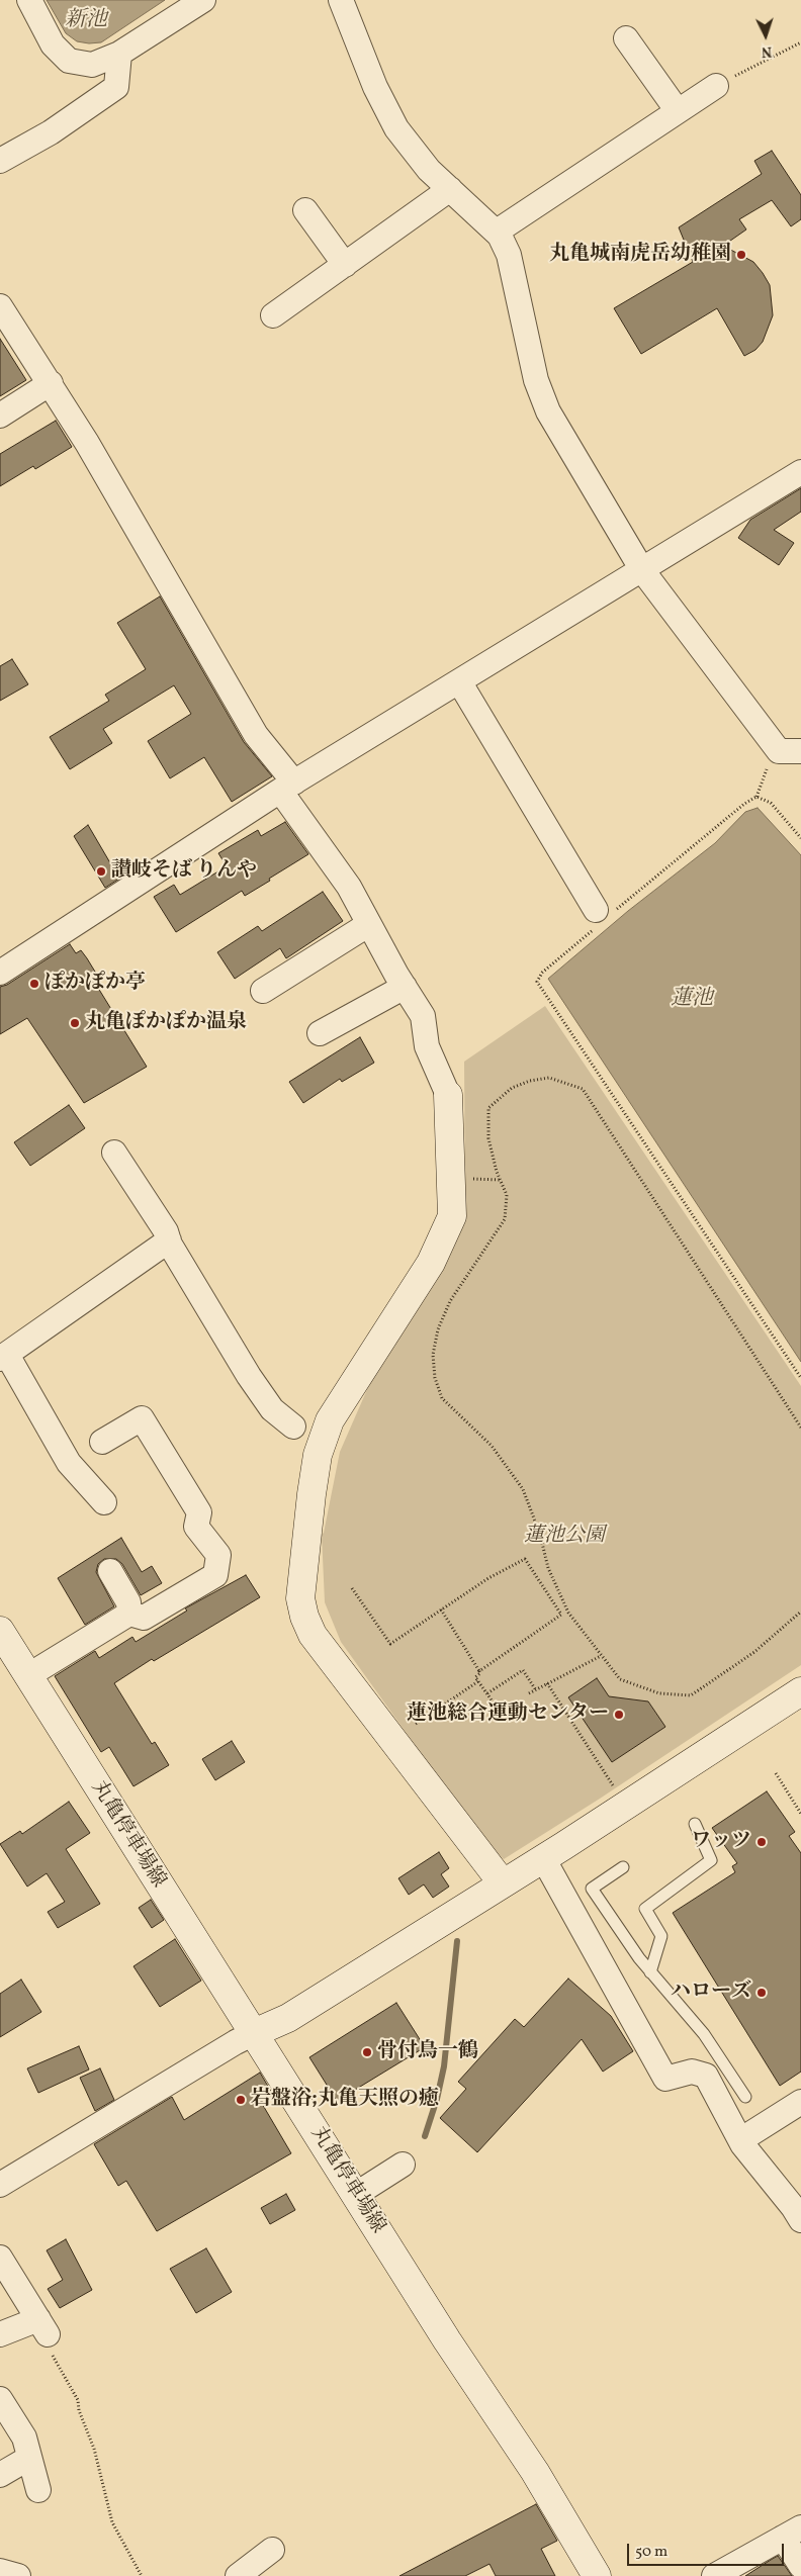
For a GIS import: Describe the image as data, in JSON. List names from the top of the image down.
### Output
{
  "streets": {
    "street": ["丸亀停車場線"]
  },
  "water": ["新池", "蓮池"],
  "parks": ["蓮池公園"],
  "places": [
    "丸亀城南虎岳幼稚園",
    "讃岐そば りんや",
    "ぽかぽか亭",
    "丸亀ぽかぽか温泉",
    "蓮池総合運動センター",
    "ワッツ",
    "ハローズ",
    "骨付鳥一鶴",
    "岩盤浴;丸亀天照の癒"
  ],
  "scale_bar": "50 m",
  "north": "bottom"
}
